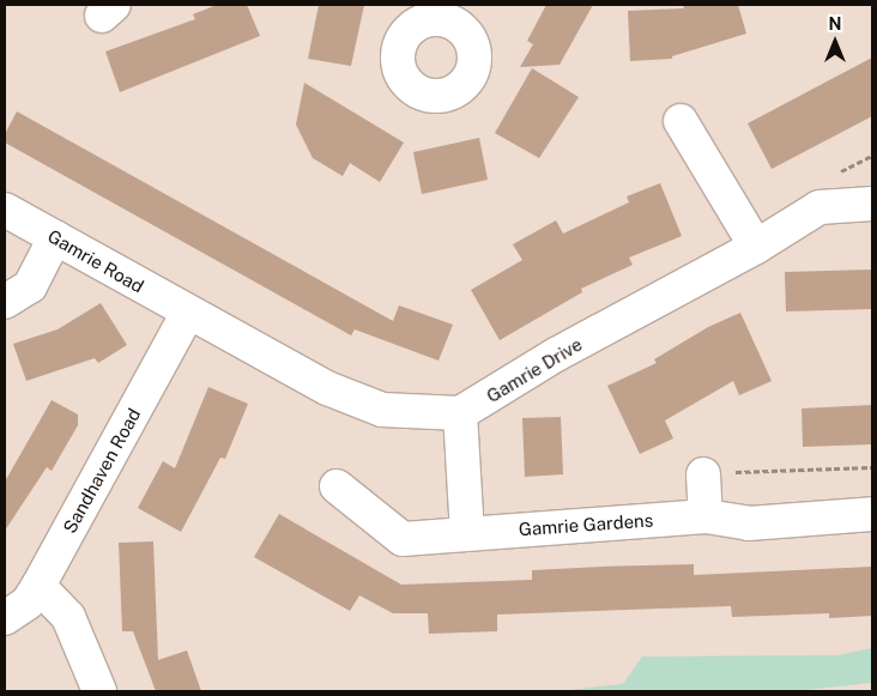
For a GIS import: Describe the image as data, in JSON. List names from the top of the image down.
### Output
{
  "streets": {
    "street": [
      "Gamrie Road",
      "Gamrie Drive",
      "Sandhaven Road",
      "Gamrie Gardens"
    ]
  },
  "crossings": [
    ["Gamrie Road", "Sandhaven Road"]
  ],
  "north": "top"
}
